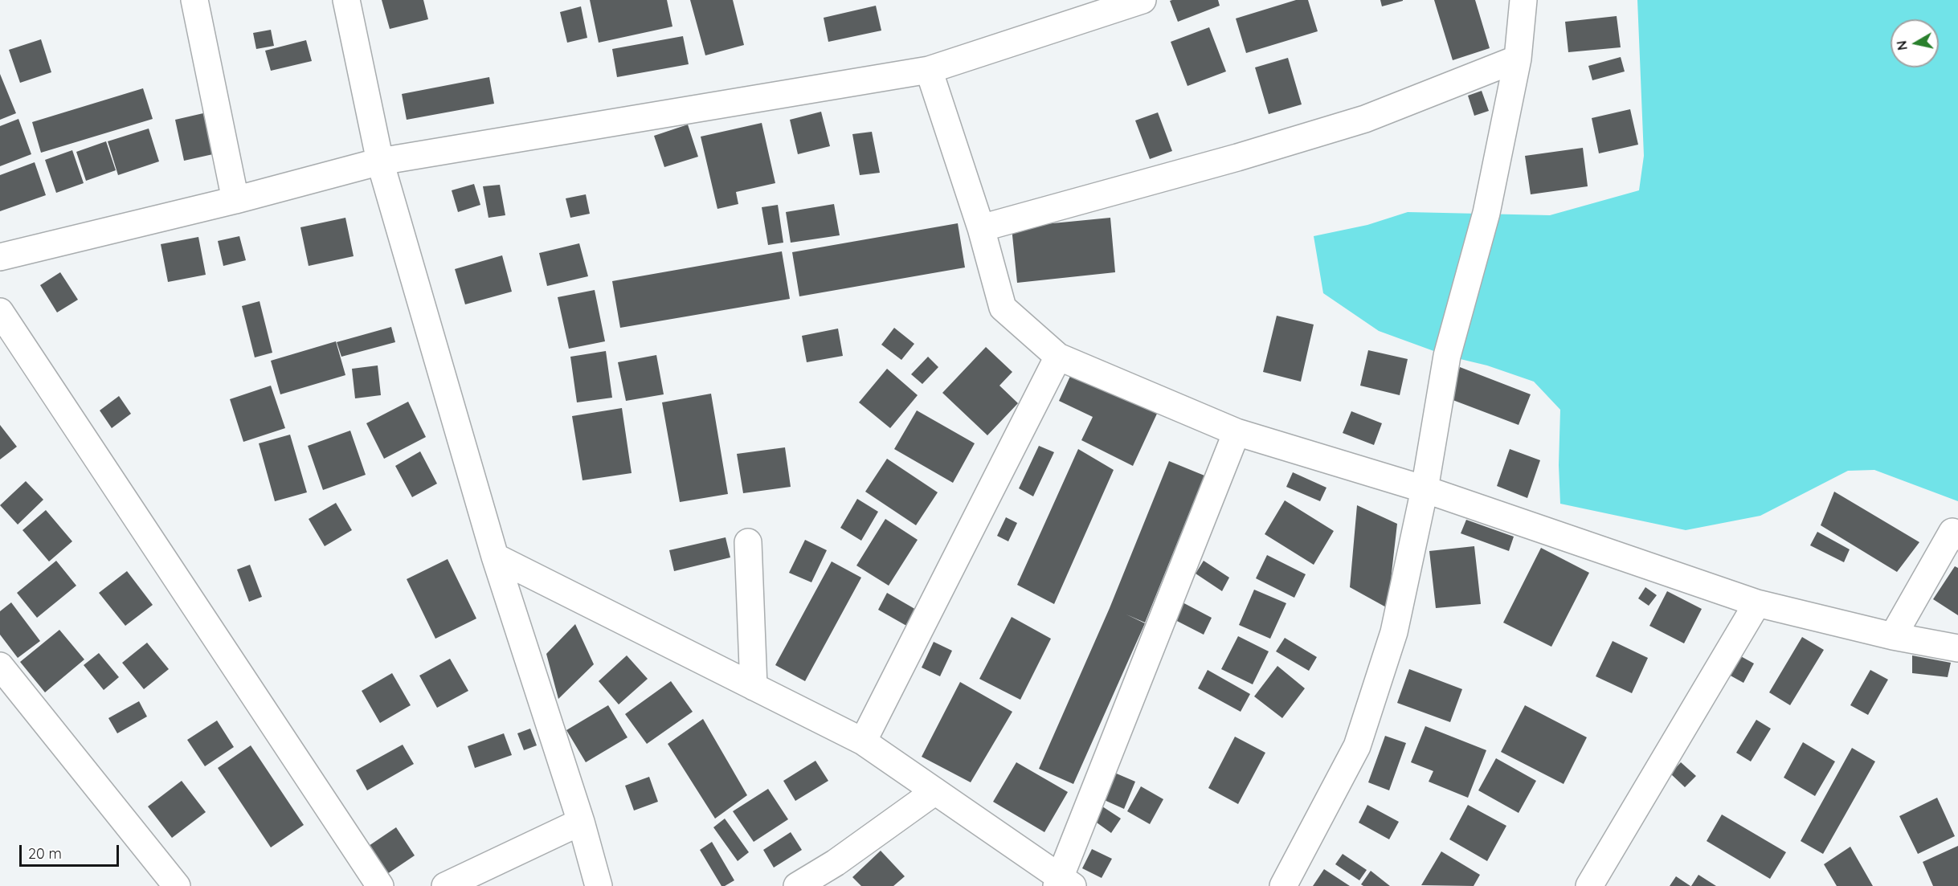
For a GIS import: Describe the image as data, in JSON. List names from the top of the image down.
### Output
{
  "scale_bar": "20 m",
  "north": "left"
}
